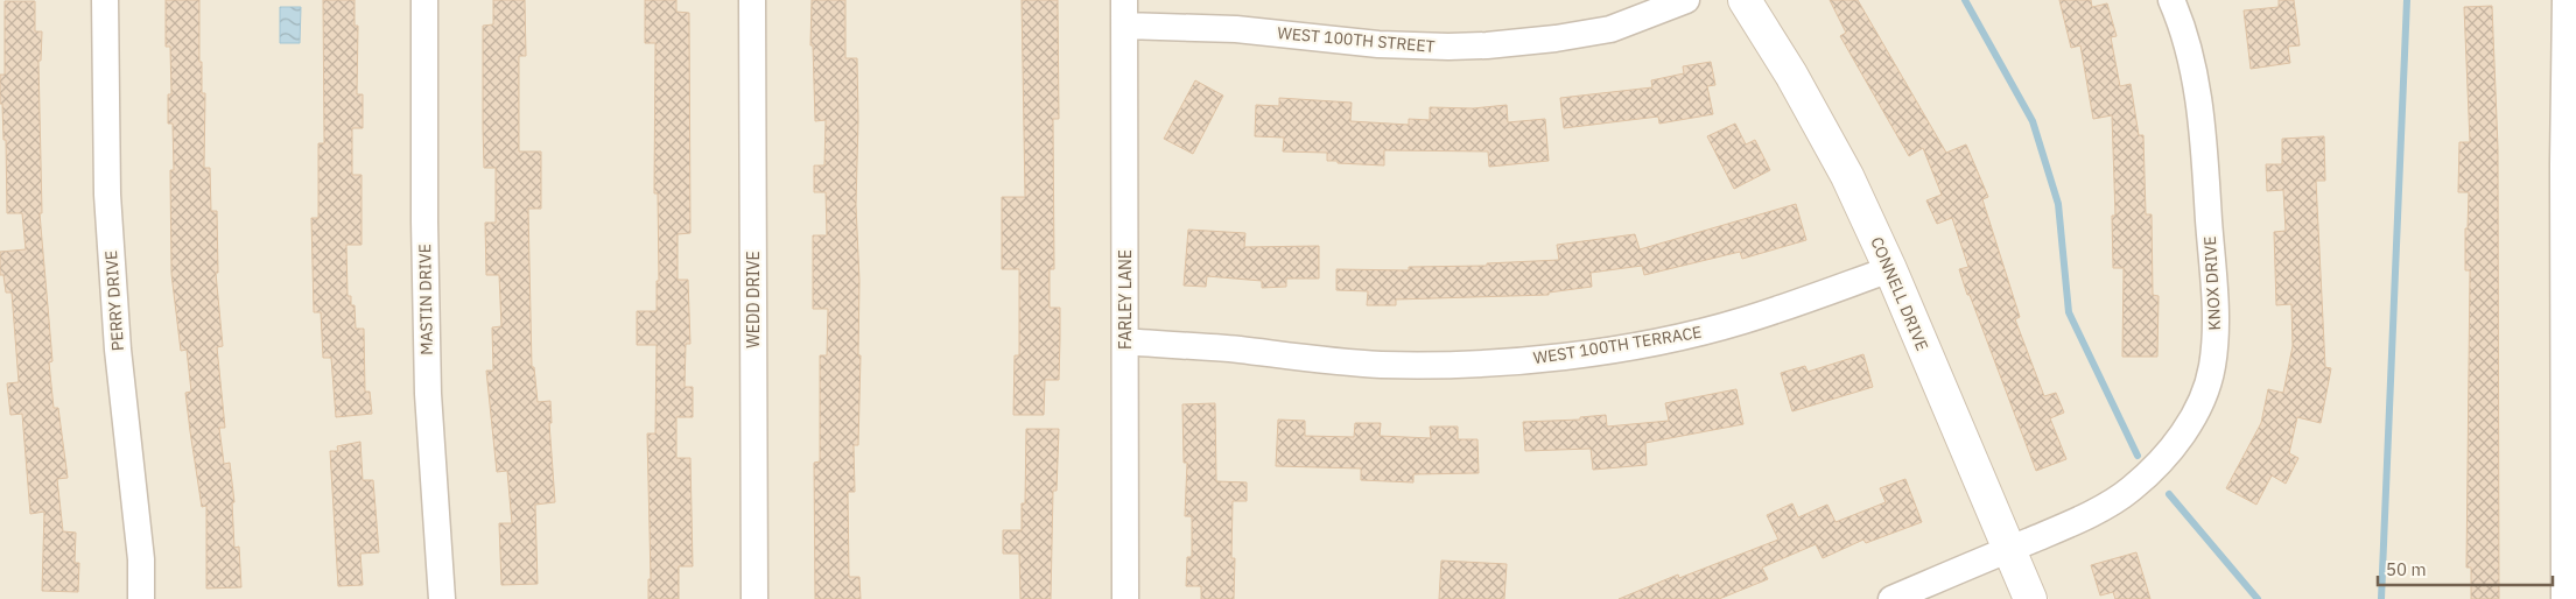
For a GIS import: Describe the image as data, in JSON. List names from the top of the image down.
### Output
{
  "streets": {
    "street": [
      "WEST 100TH STREET",
      "KNOX DRIVE",
      "CONNELL DRIVE",
      "MASTIN DRIVE",
      "WEDD DRIVE",
      "FARLEY LANE",
      "PERRY DRIVE",
      "WEST 100TH TERRACE"
    ]
  },
  "crossings": [
    ["WEST 100TH STREET", "FARLEY LANE"],
    ["KNOX DRIVE", "CONNELL DRIVE"],
    ["CONNELL DRIVE", "WEST 100TH TERRACE"],
    ["FARLEY LANE", "WEST 100TH TERRACE"]
  ],
  "scale_bar": "50 m"
}
